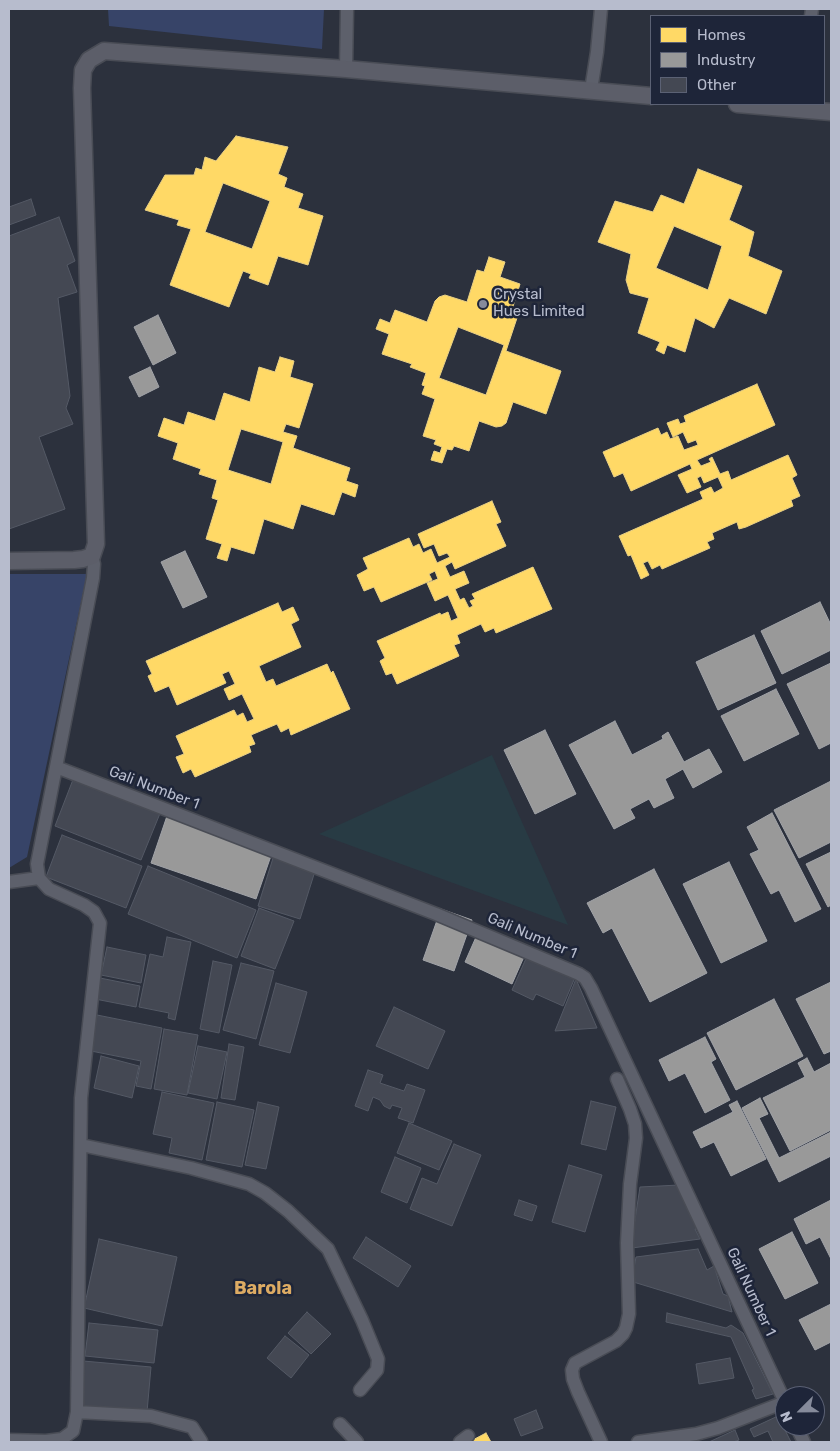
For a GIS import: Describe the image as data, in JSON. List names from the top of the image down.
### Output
{
  "streets": {
    "street": ["Gali Number 1"]
  },
  "districts": ["Barola"],
  "places": ["Crystal Hues Limited"],
  "legend": ["Homes", "Industry", "Other"],
  "north": "bottom left"
}
